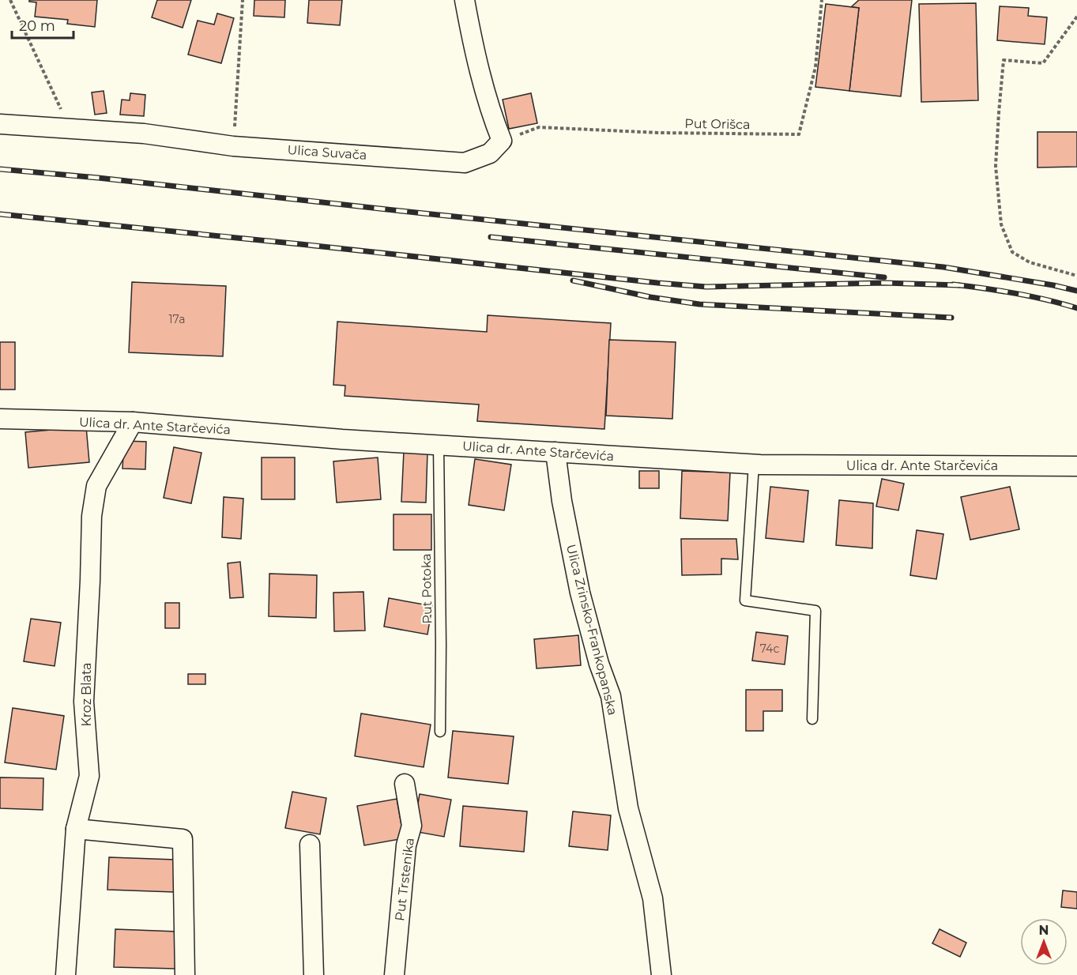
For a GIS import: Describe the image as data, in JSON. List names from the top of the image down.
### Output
{
  "streets": {
    "street": [
      "Ulica Suvača",
      "Ulica dr. Ante Starčevića",
      "Ulica Zrinsko-Frankopanska",
      "Kroz Blata",
      "Put Trstenika"
    ],
    "lane": ["Put Potoka"],
    "path": ["Put Orišca"]
  },
  "crossings": [
    ["Put Orišca", "Ulica Suvača"],
    ["Ulica dr. Ante Starčevića", "Put Potoka"],
    ["Ulica dr. Ante Starčevića", "Ulica Zrinsko-Frankopanska"],
    ["Ulica dr. Ante Starčevića", "Kroz Blata"]
  ],
  "house_numbers": ["17a", "74c"],
  "scale_bar": "20 m",
  "north": "top"
}
